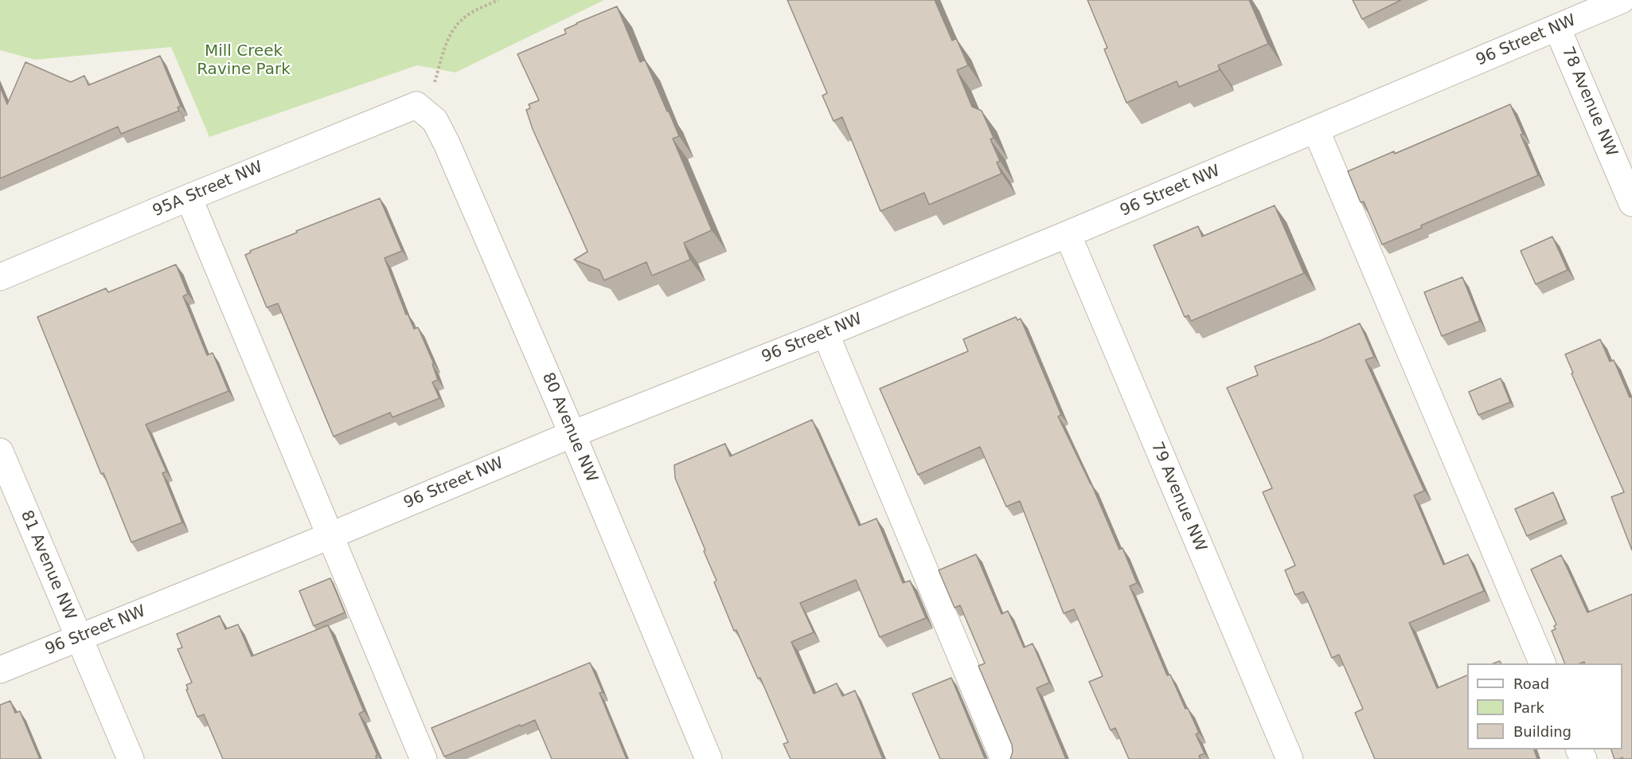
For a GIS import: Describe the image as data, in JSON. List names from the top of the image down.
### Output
{
  "streets": {
    "street": [
      "96 Street NW",
      "78 Avenue NW",
      "95A Street NW",
      "80 Avenue NW",
      "79 Avenue NW",
      "81 Avenue NW"
    ]
  },
  "crossings": [
    ["96 Street NW", "78 Avenue NW"],
    ["96 Street NW", "80 Avenue NW"],
    ["96 Street NW", "79 Avenue NW"],
    ["96 Street NW", "81 Avenue NW"],
    ["95A Street NW", "80 Avenue NW"]
  ],
  "parks": ["Mill Creek Ravine Park"],
  "legend": ["Road", "Park", "Building"]
}
